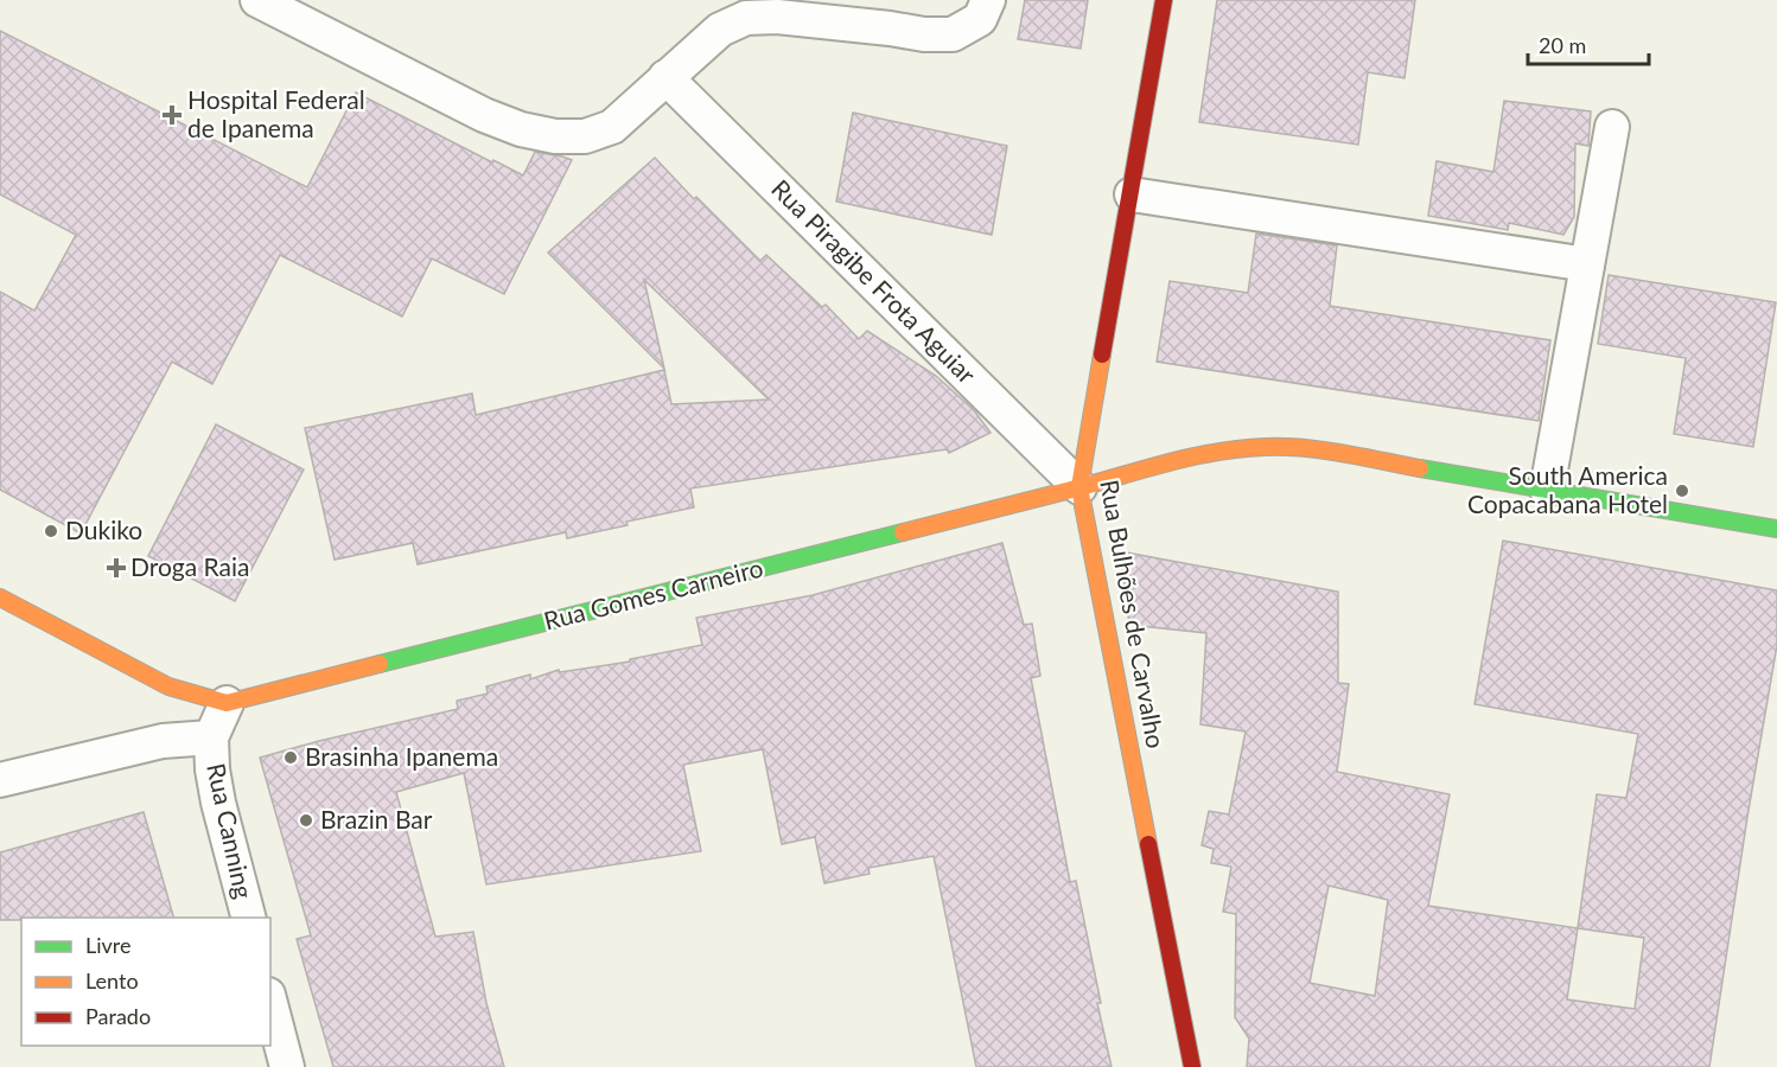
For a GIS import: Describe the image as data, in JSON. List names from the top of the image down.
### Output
{
  "streets": {
    "main road": ["Rua Gomes Carneiro", "Rua Bulhões de Carvalho"],
    "street": ["Rua Piragibe Frota Aguiar", "Rua Canning"]
  },
  "crossings": [
    ["Rua Piragibe Frota Aguiar", "Rua Gomes Carneiro"],
    ["Rua Piragibe Frota Aguiar", "Rua Bulhões de Carvalho"],
    ["Rua Gomes Carneiro", "Rua Bulhões de Carvalho"],
    ["Rua Gomes Carneiro", "Rua Canning"]
  ],
  "places": {
    "health": ["Hospital Federal de Ipanema", "Droga Raia"],
    "other": [
      "South America Copacabana Hotel",
      "Dukiko",
      "Brasinha Ipanema",
      "Brazin Bar"
    ]
  },
  "legend": ["Livre", "Lento", "Parado"],
  "scale_bar": "20 m"
}
